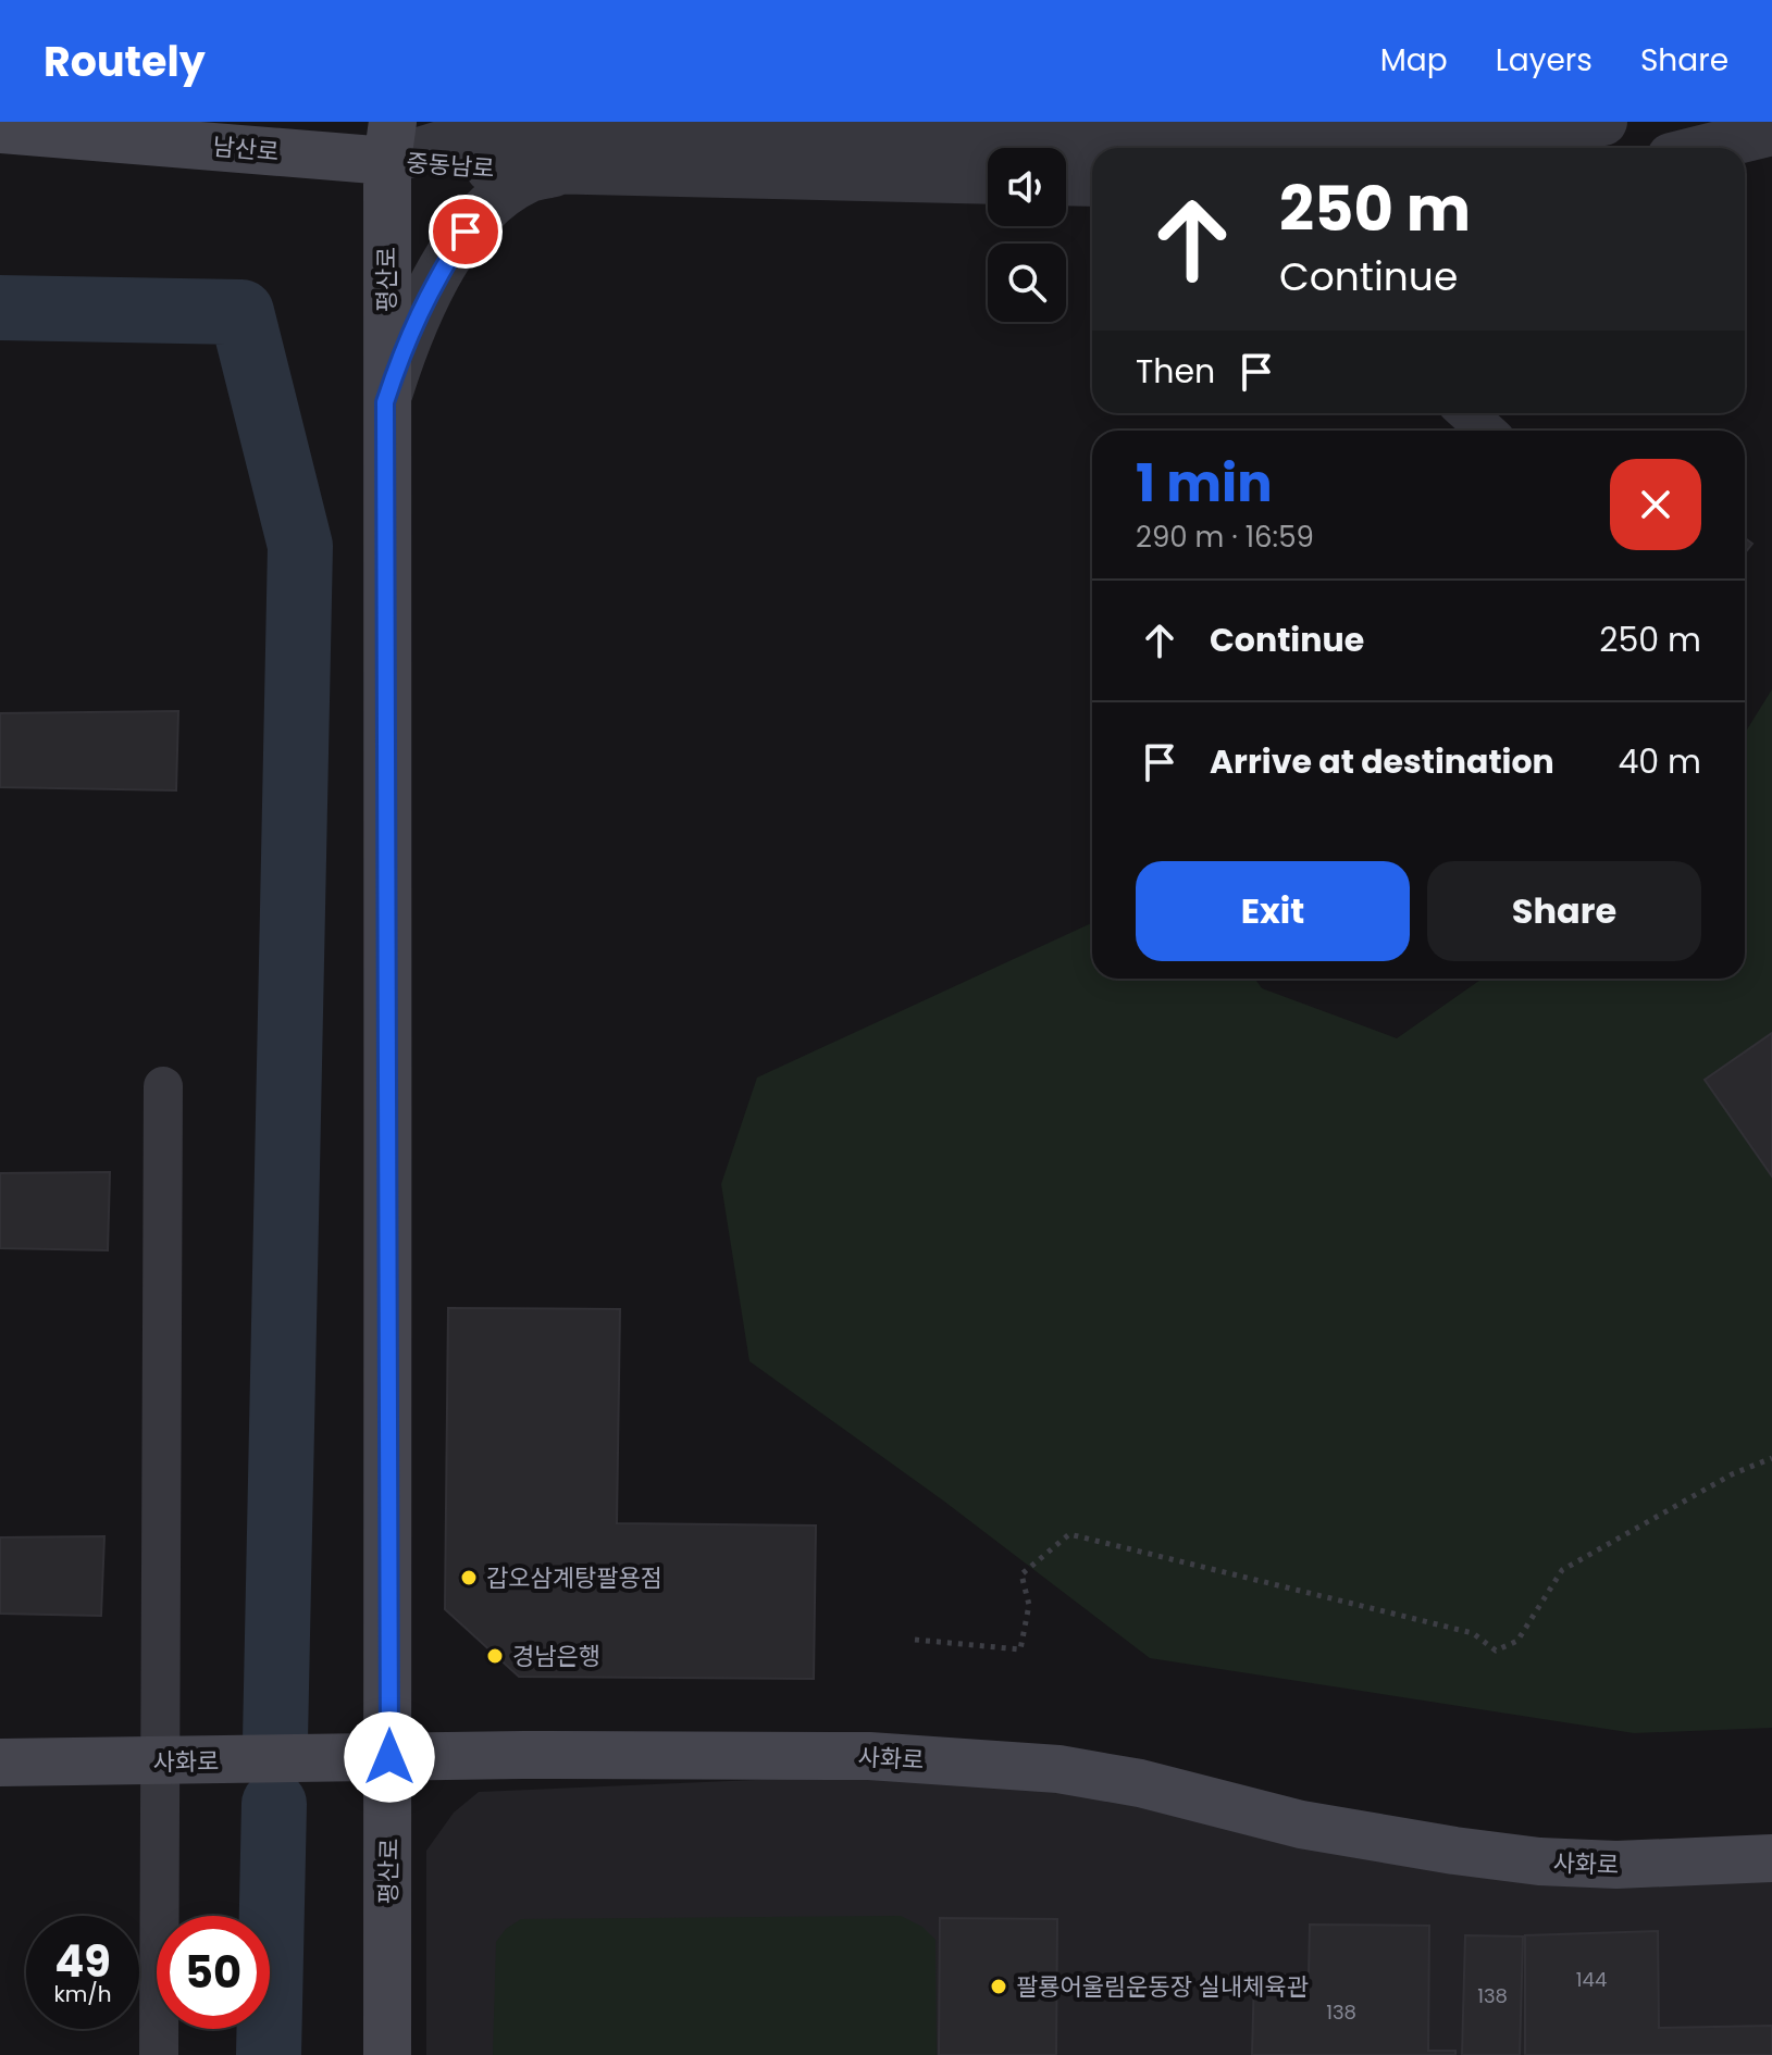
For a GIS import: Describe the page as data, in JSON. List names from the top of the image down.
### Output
{
  "streets": {
    "main road": ["남산로", "평산로", "사화로"],
    "street": ["중동남로"]
  },
  "crossings": [
    ["남산로", "중동남로"],
    ["남산로", "평산로"],
    ["중동남로", "평산로"],
    ["평산로", "사화로"]
  ],
  "places": ["갑오삼계탕팔용점", "경남은행", "팔룡어울림운동장 실내체육관"],
  "house_numbers": ["144", "138", "138"],
  "page": {
    "header": "Routely",
    "nav": ["Map", "Layers", "Share"],
    "turn": ["250 m", "Continue"],
    "then": "Then",
    "heading": ["1 min", "290 m · 16:59"],
    "list": [
      {
        "name": "Continue",
        "value": "250 m"
      },
      {
        "name": "Arrive at destination",
        "value": "40 m"
      }
    ],
    "buttons": ["Exit", "Share"],
    "speed": "49 km/h",
    "limit": "50"
  }
}
